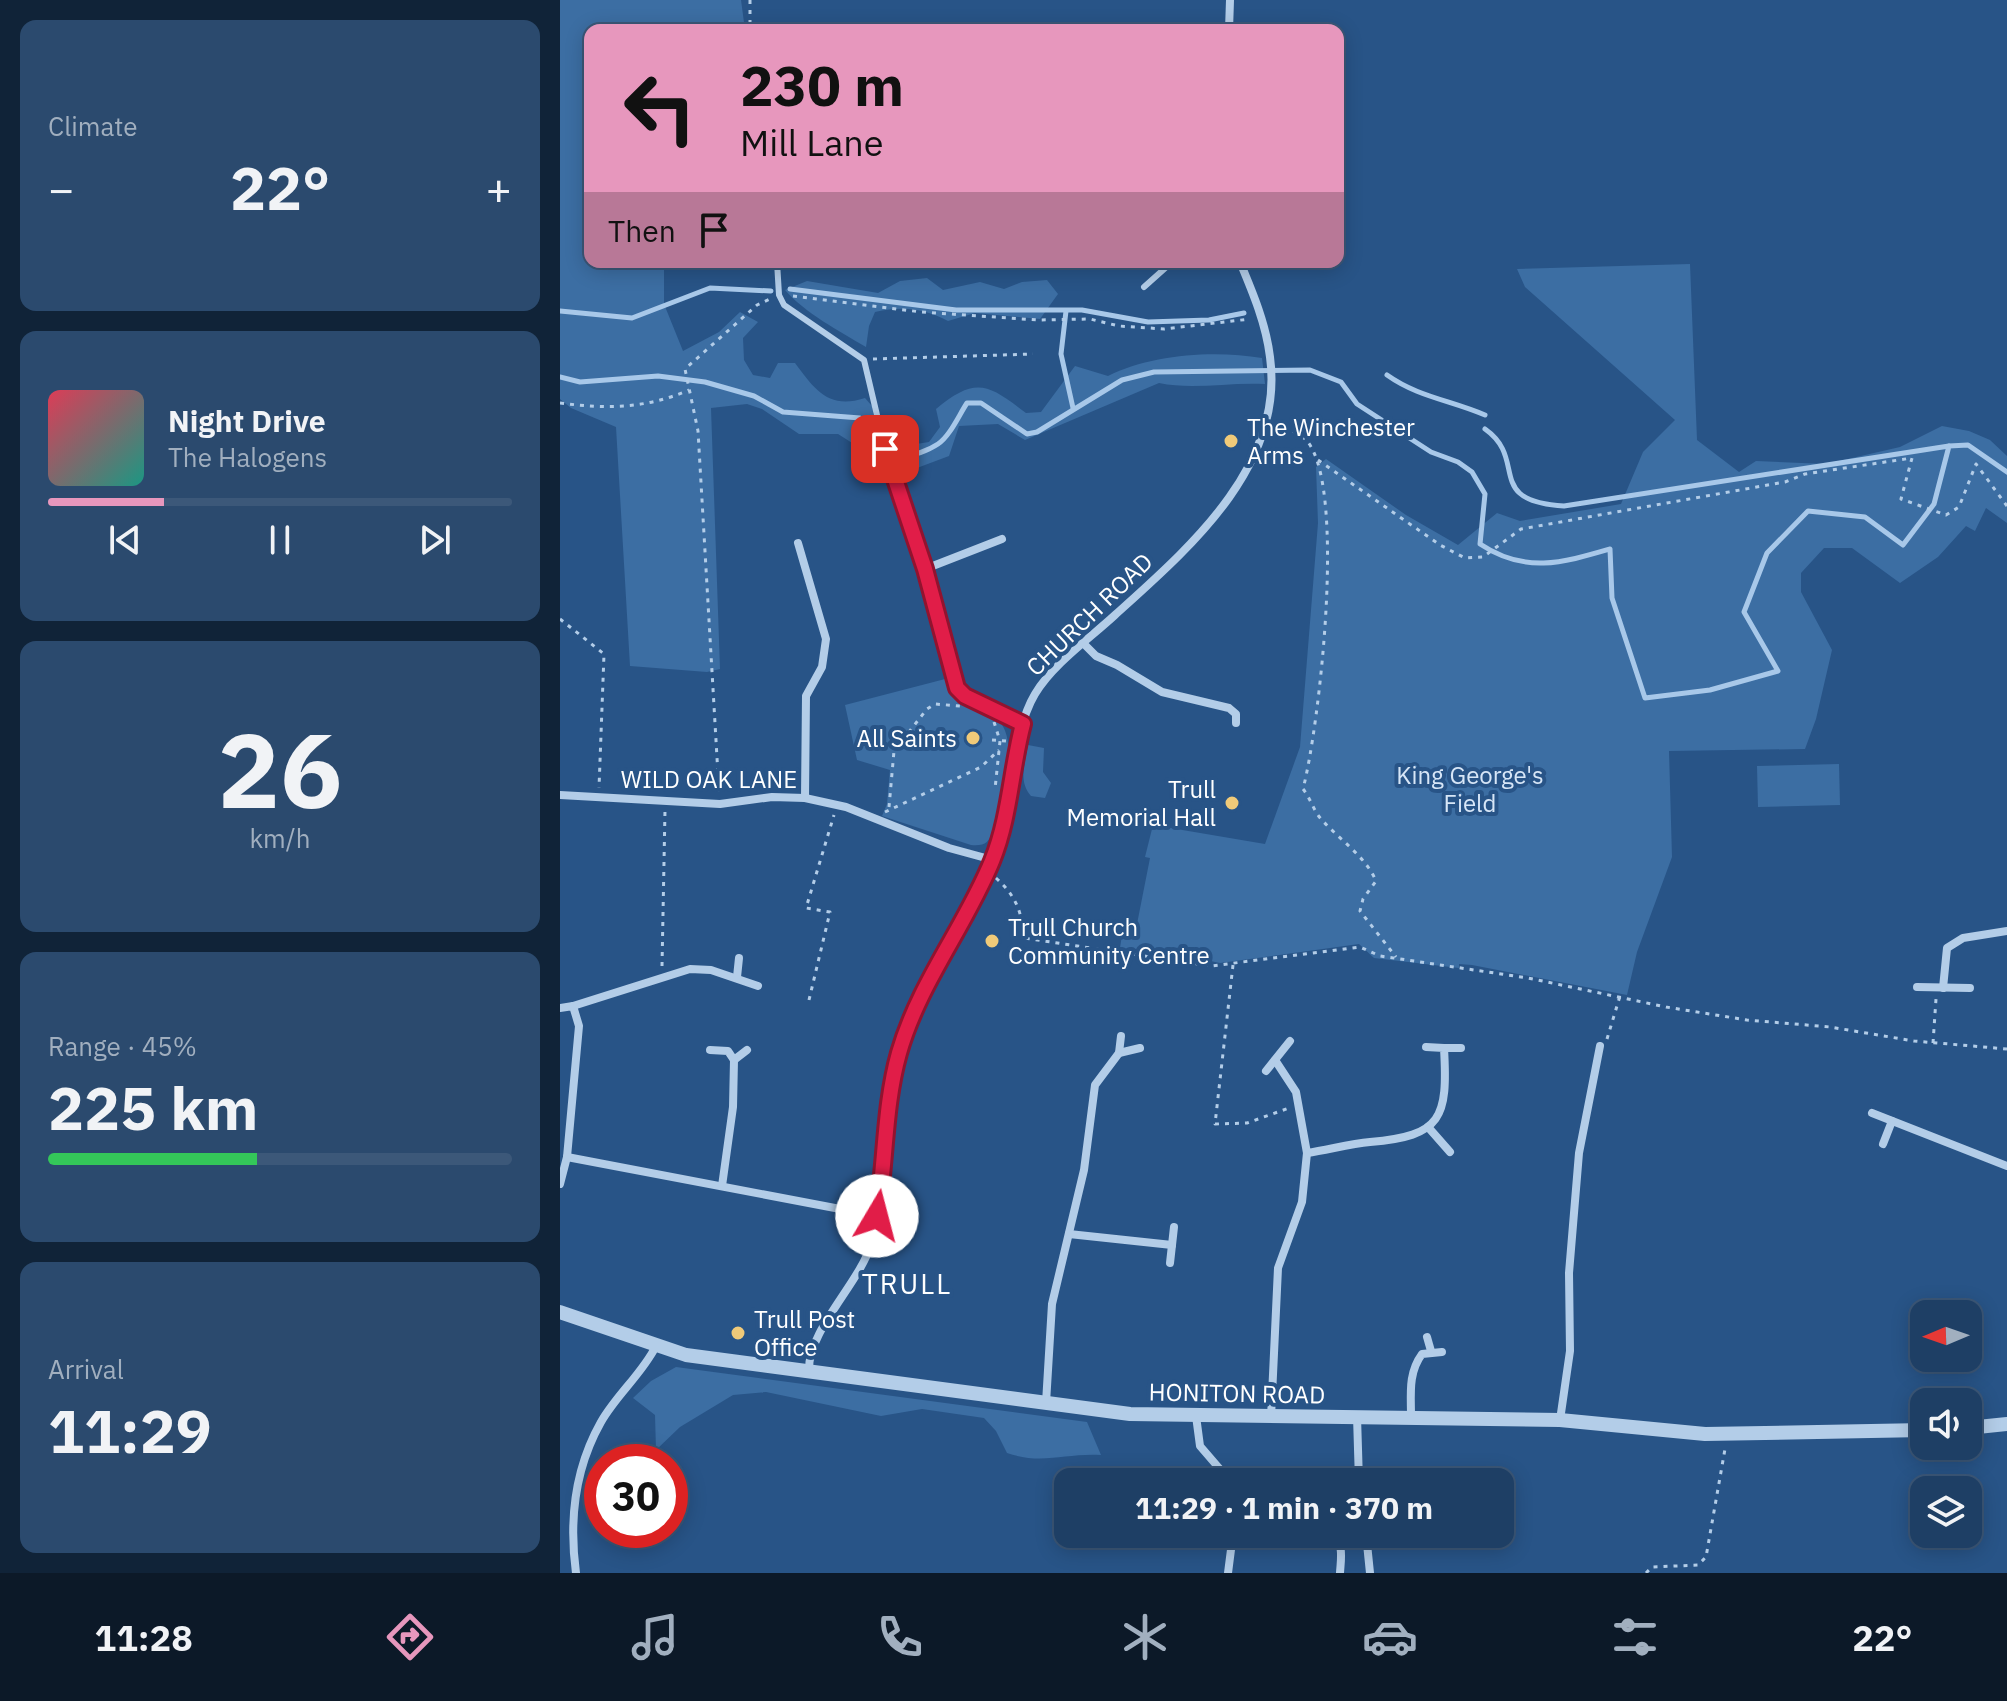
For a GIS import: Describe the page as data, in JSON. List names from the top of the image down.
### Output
{
  "streets": {
    "street": ["CHURCH ROAD", "WILD OAK LANE", "HONITON ROAD"]
  },
  "crossings": [
    ["CHURCH ROAD", "WILD OAK LANE"],
    ["CHURCH ROAD", "HONITON ROAD"]
  ],
  "districts": ["TRULL"],
  "parks": ["King George's Field"],
  "places": [
    "The Winchester Arms",
    "All Saints",
    "Trull Memorial Hall",
    "Trull Church Community Centre",
    "Trull Post Office"
  ],
  "north": "left",
  "page": {
    "tile": [
      "Climate",
      ["26", "km/h"],
      ["Range · 45%", "225 km"],
      ["Arrival", "11:29"]
    ],
    "turn": ["230 m", "Mill Lane"],
    "heat": ["−", "22°", "+"],
    "then": "Then",
    "song": ["Night Drive", "The Halogens"],
    "limit": "30",
    "trip": "11:29 · 1 min · 370 m",
    "tabs": ["11:28", "22°"]
  }
}
